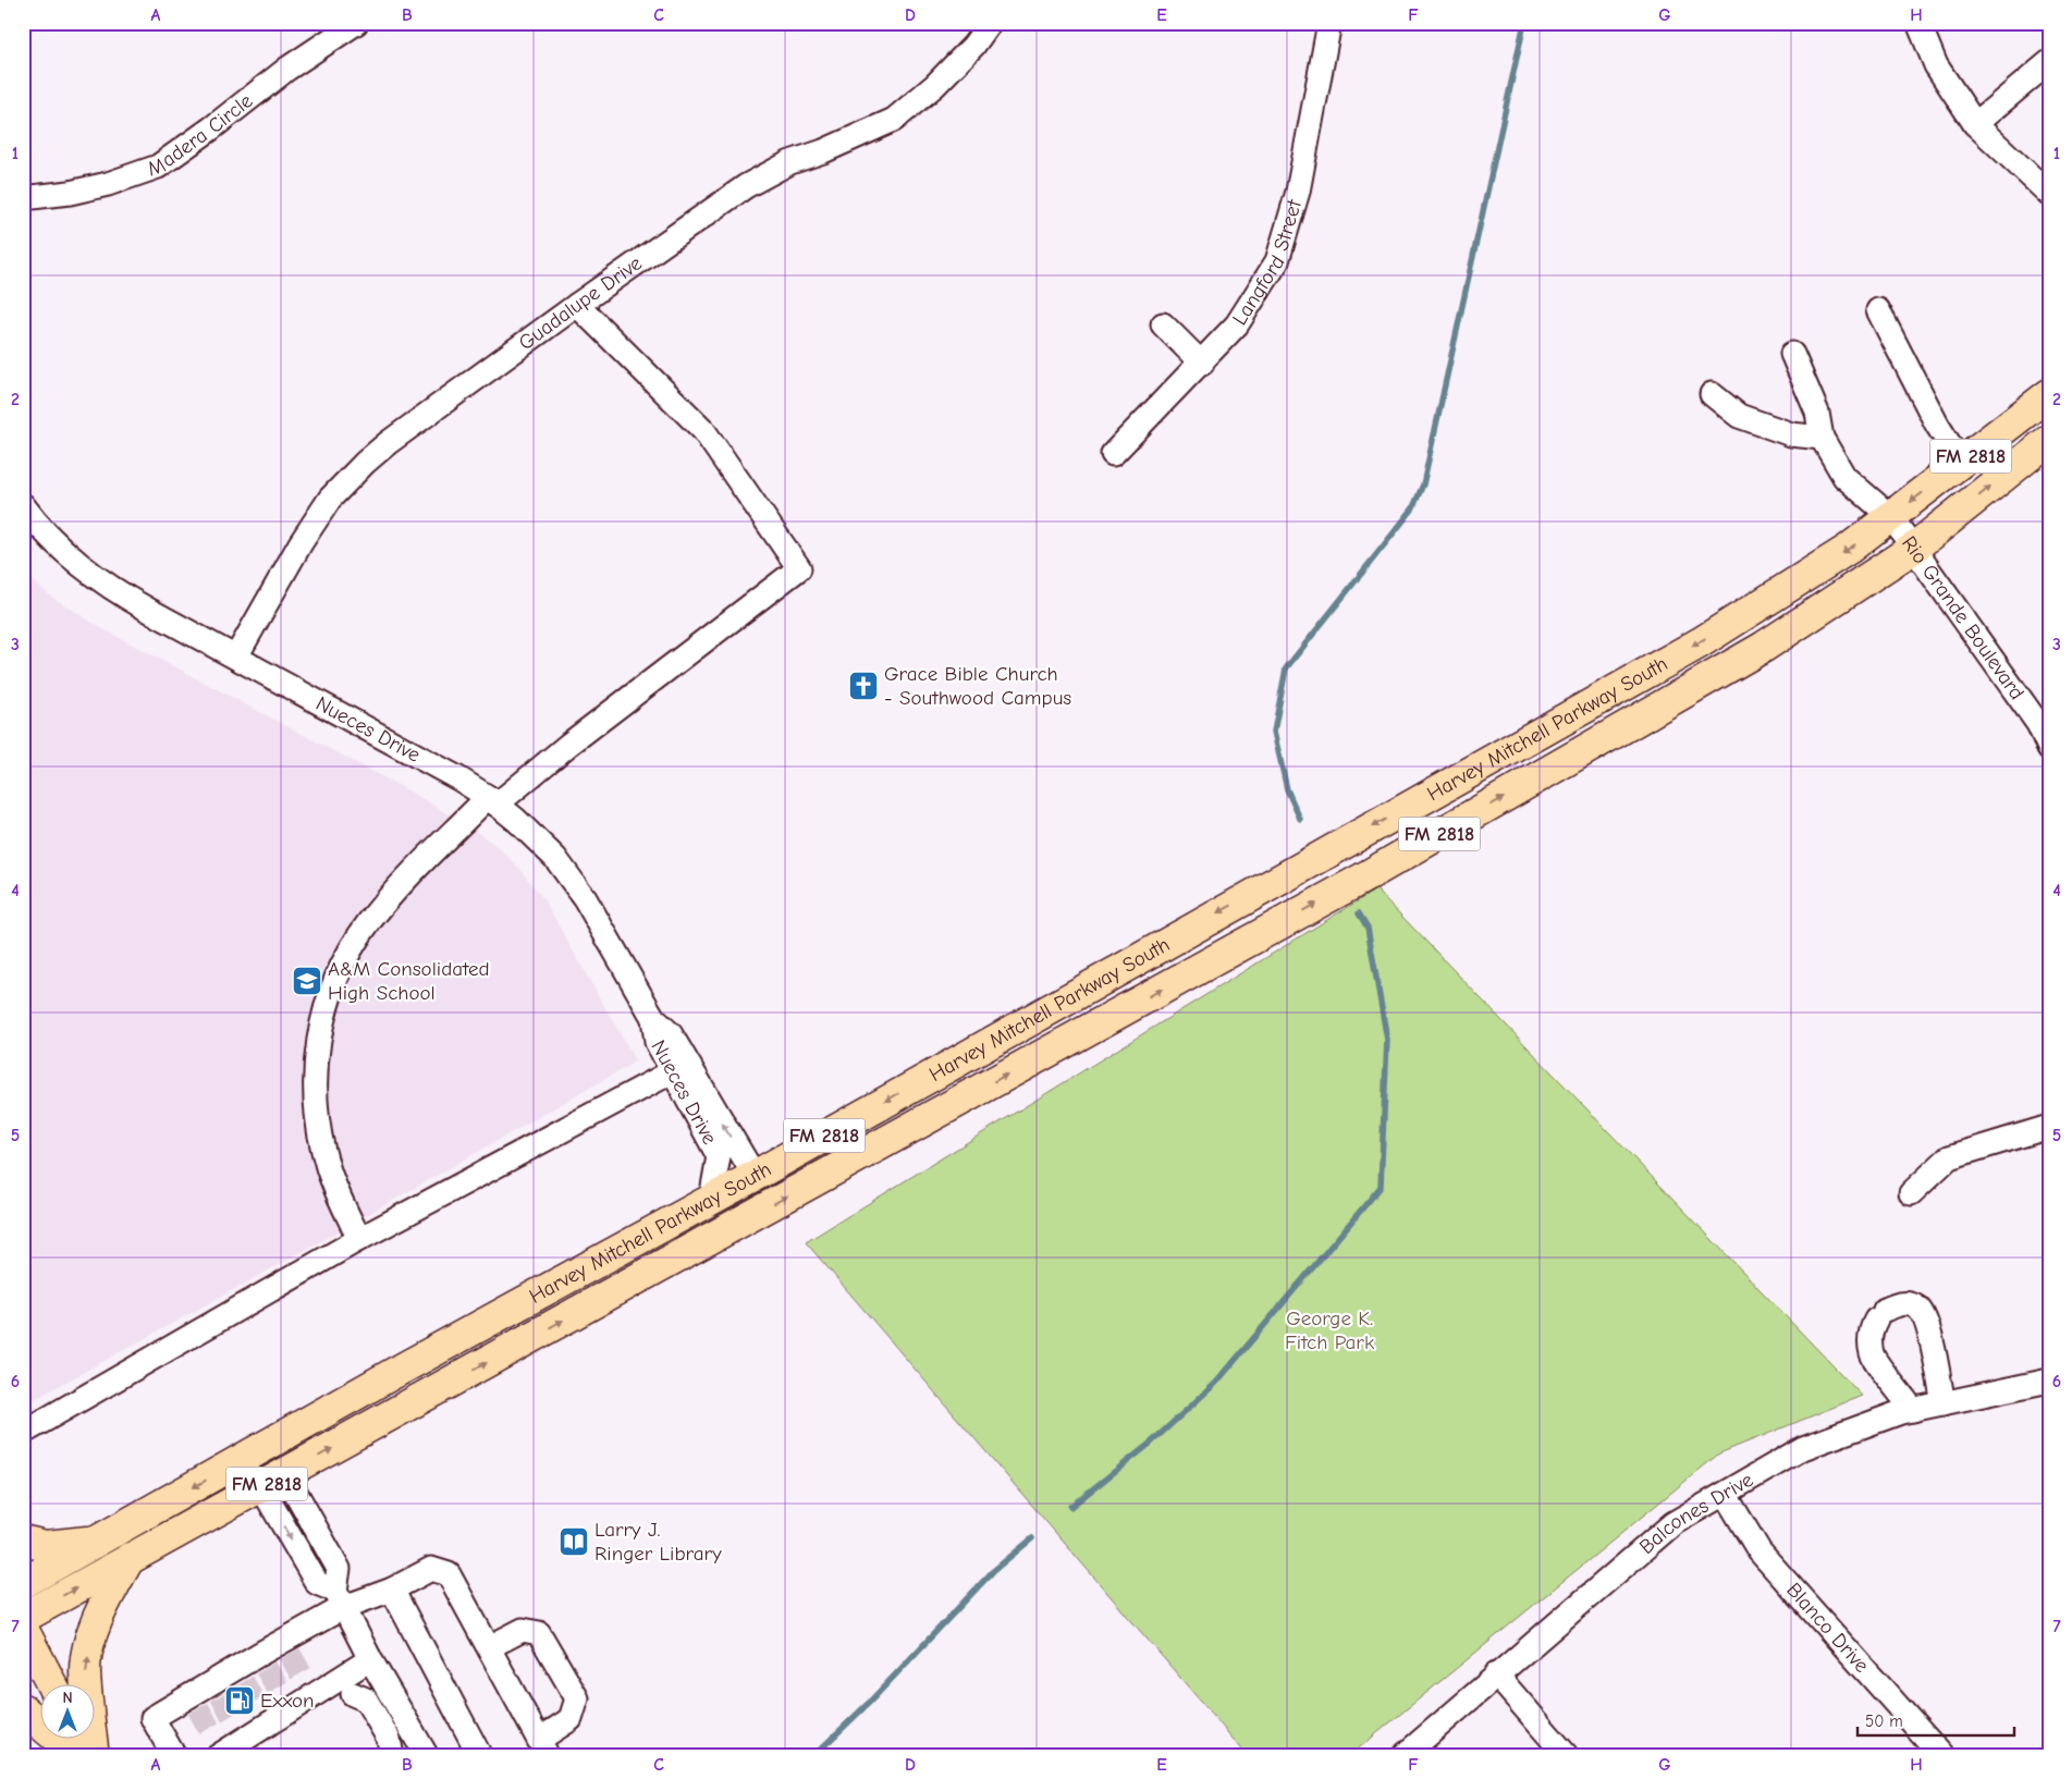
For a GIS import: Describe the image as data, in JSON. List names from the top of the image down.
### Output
{
  "streets": {
    "main road": ["FM 2818", "Harvey Mitchell Parkway South"],
    "street": [
      "Madera Circle",
      "Langford Street",
      "Guadalupe Drive",
      "Rio Grande Boulevard",
      "Nueces Drive",
      "Balcones Drive",
      "Blanco Drive"
    ]
  },
  "crossings": [
    ["Guadalupe Drive", "Nueces Drive"],
    ["Rio Grande Boulevard", "Harvey Mitchell Parkway South"],
    ["Harvey Mitchell Parkway South", "Nueces Drive"],
    ["Balcones Drive", "Blanco Drive"]
  ],
  "parks": ["George K. Fitch Park"],
  "places": {
    "church": ["Grace Bible Church - Southwood Campus"],
    "school or university": ["A&M Consolidated High School"],
    "library": ["Larry J. Ringer Library"],
    "fuel station": ["Exxon"]
  },
  "scale_bar": "50 m",
  "north": "top",
  "grid": {
    "columns": [
      "A",
      "B",
      "C",
      "D",
      "E",
      "F",
      "G",
      "H"
    ],
    "rows": [
      "1",
      "2",
      "3",
      "4",
      "5",
      "6",
      "7"
    ]
  }
}
